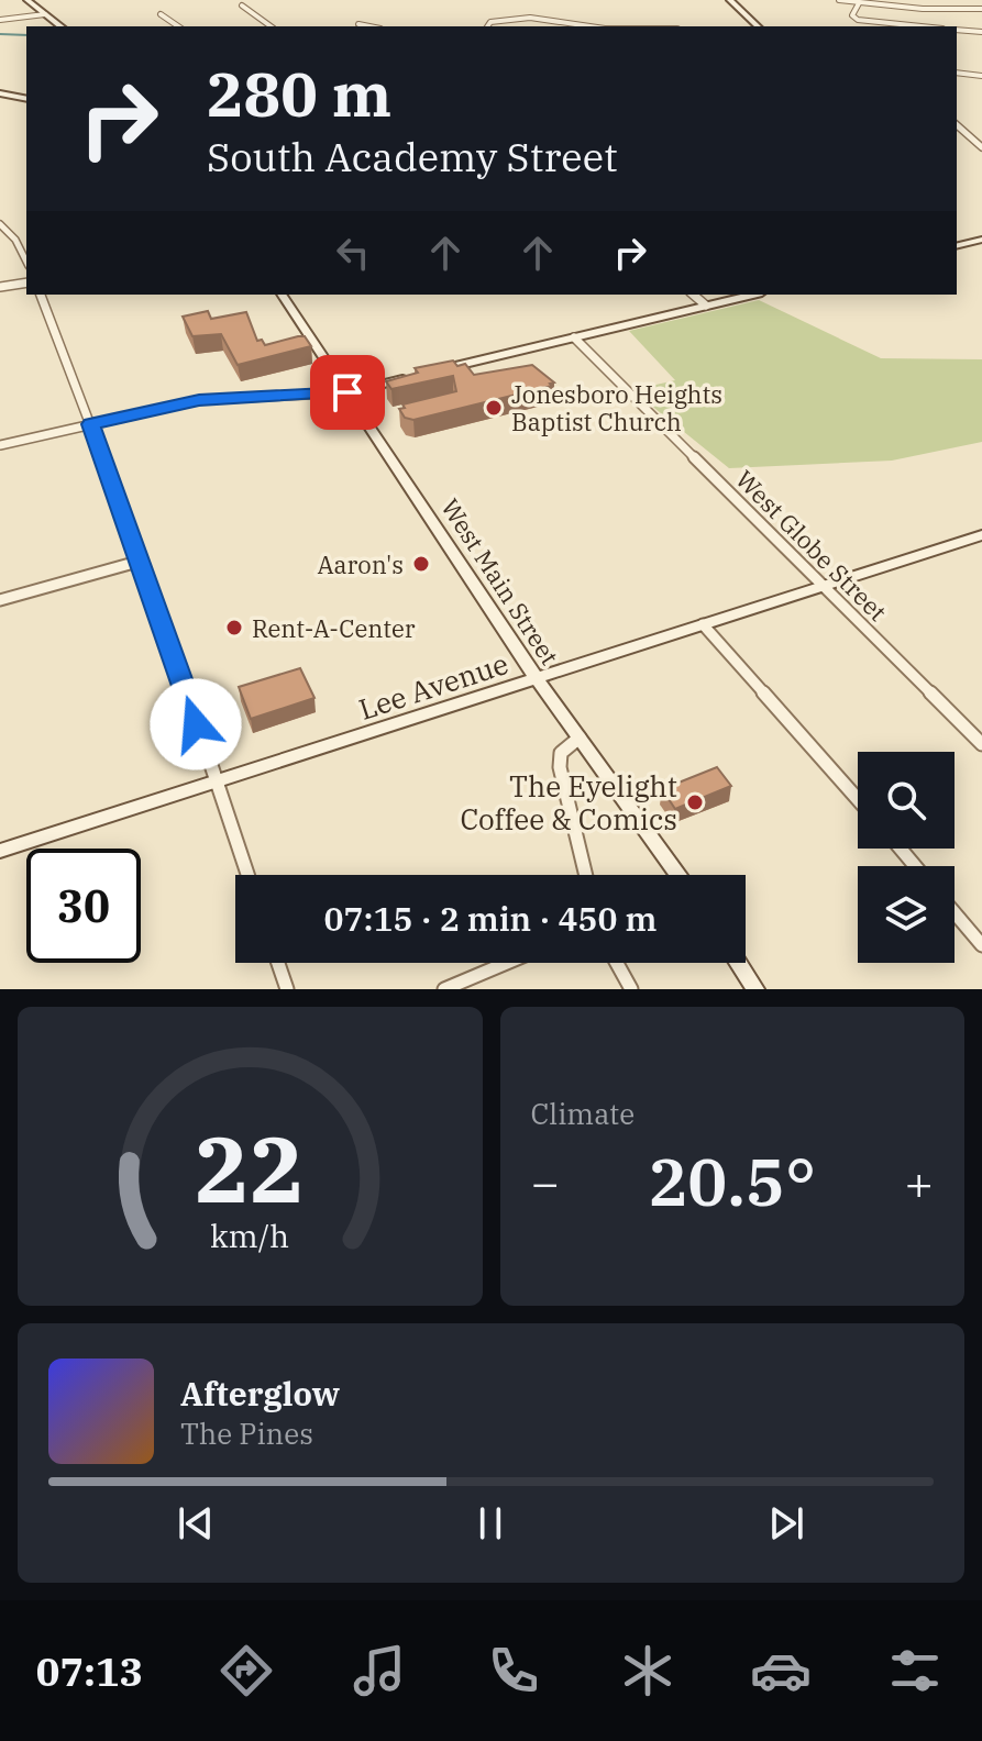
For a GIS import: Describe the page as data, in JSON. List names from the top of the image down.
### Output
{
  "streets": {
    "street": ["West Globe Street", "West Main Street", "Lee Avenue"]
  },
  "crossings": [
    ["West Globe Street", "Lee Avenue"],
    ["West Main Street", "Lee Avenue"]
  ],
  "places": [
    "Jonesboro Heights Baptist Church",
    "Aaron's",
    "Rent-A-Center",
    "The Eyelight Coffee & Comics"
  ],
  "page": {
    "turn": ["280 m", "South Academy Street"],
    "limit": "30",
    "trip": "07:15 · 2 min · 450 m",
    "tile": "Climate",
    "heat": ["−", "20.5°", "+"],
    "song": ["Afterglow", "The Pines"],
    "tabs": "07:13",
    "gauge": ["22", "km/h"]
  }
}
